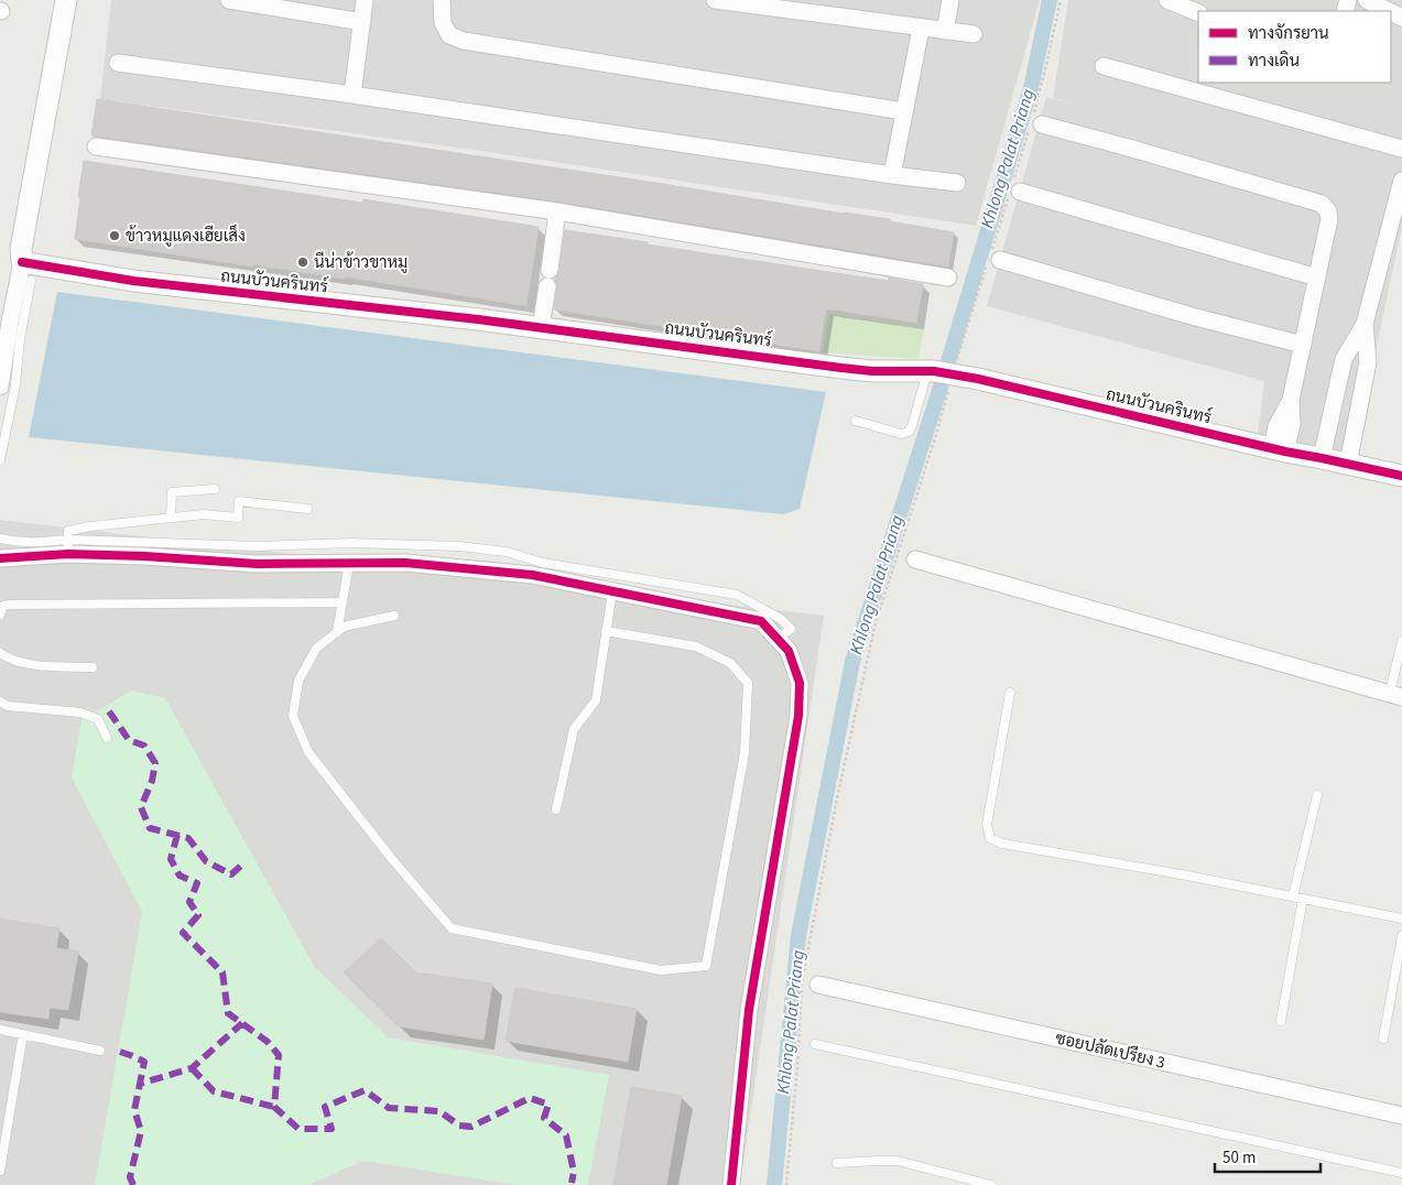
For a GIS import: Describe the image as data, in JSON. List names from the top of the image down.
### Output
{
  "streets": {
    "street": ["ถนนบัวนครินทร์", "ซอยปลัดเปรียง 3"]
  },
  "water": ["Khlong Palat Priang"],
  "places": ["ข้าวหมูแดงเฮียเส็ง", "นีน่าข้าวขาหมู"],
  "legend": ["ทางจักรยาน", "ทางเดิน"],
  "scale_bar": "50 m"
}
